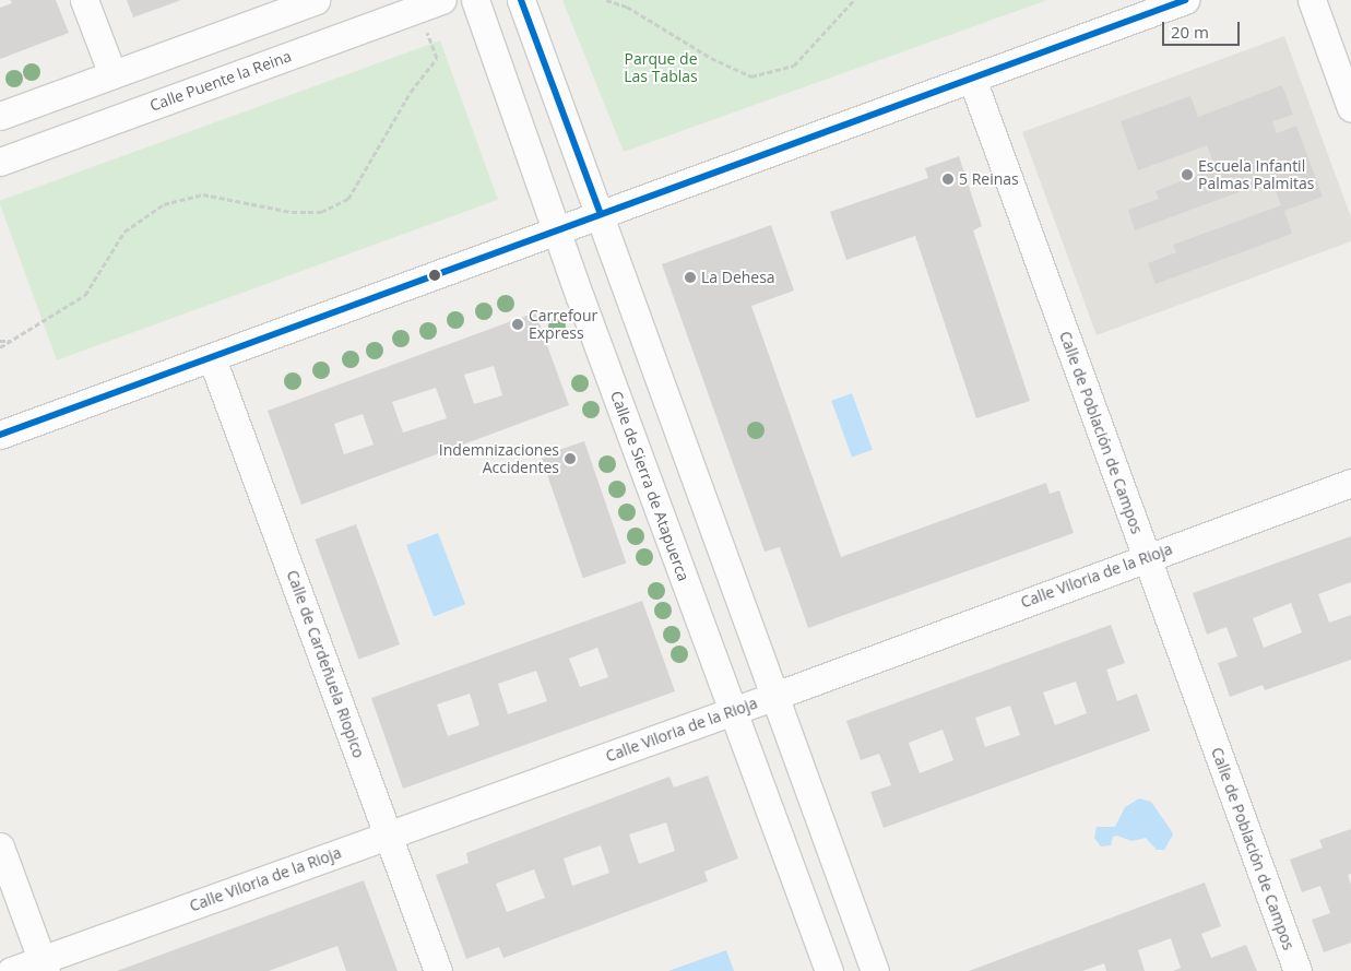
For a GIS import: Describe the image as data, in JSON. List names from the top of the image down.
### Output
{
  "streets": {
    "street": [
      "Calle Puente la Reina",
      "Calle de Población de Campos",
      "Calle de Sierra de Atapuerca",
      "Calle Viloria de la Rioja",
      "Calle de Cardeñuela Riopico"
    ]
  },
  "crossings": [
    ["Calle de Población de Campos", "Calle Viloria de la Rioja"],
    ["Calle de Sierra de Atapuerca", "Calle Viloria de la Rioja"],
    ["Calle Viloria de la Rioja", "Calle de Cardeñuela Riopico"]
  ],
  "parks": ["Parque de Las Tablas"],
  "places": [
    "Escuela Infantil Palmas Palmitas",
    "5 Reinas",
    "La Dehesa",
    "Carrefour Express",
    "Indemnizaciones Accidentes"
  ],
  "scale_bar": "20 m"
}
